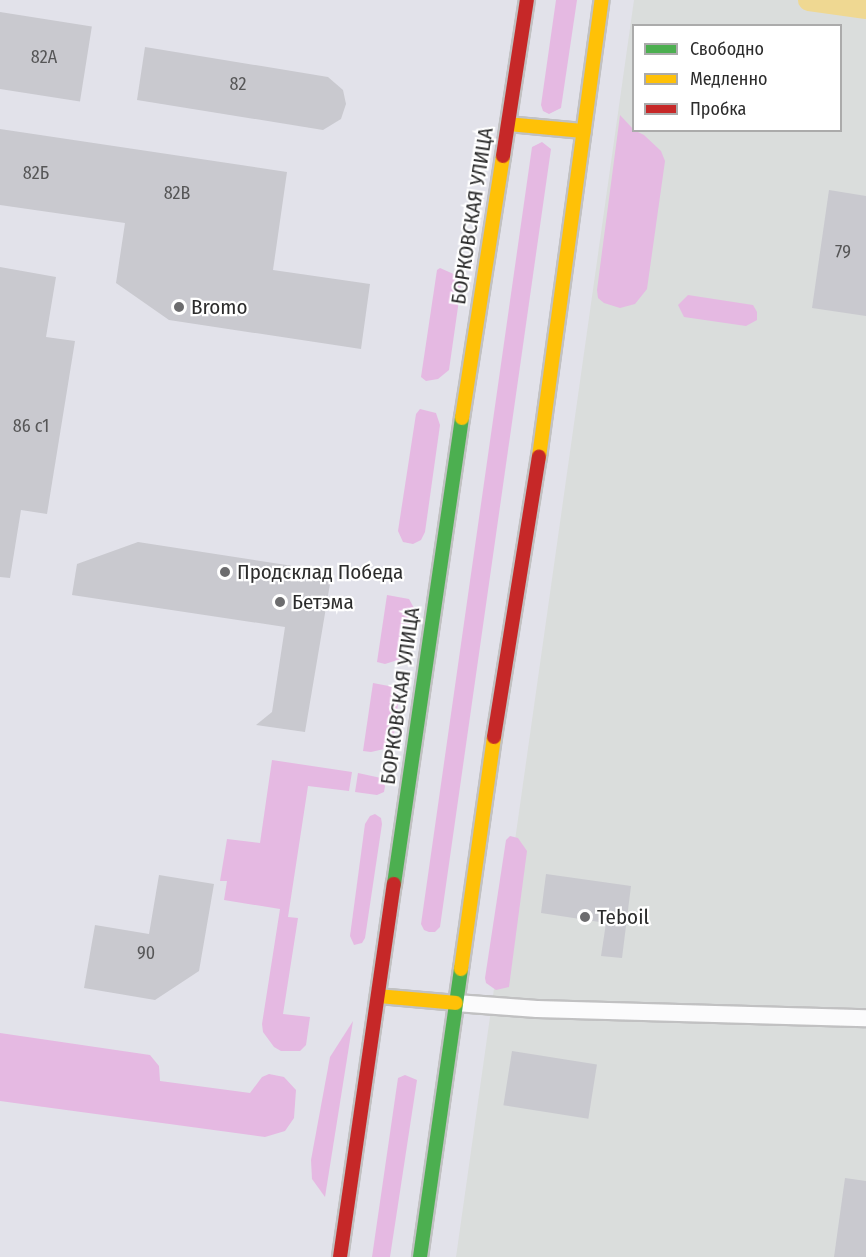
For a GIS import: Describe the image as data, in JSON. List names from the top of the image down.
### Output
{
  "streets": {
    "main road": ["БОРКОВСКАЯ УЛИЦА"]
  },
  "places": [
    "Bromo",
    "Продсклад Победа",
    "Бетэма",
    "Teboil"
  ],
  "house_numbers": [
    "82А",
    "82",
    "82Б",
    "82В",
    "79",
    "86 c1",
    "90"
  ],
  "legend": ["Свободно", "Медленно", "Пробка"]
}
